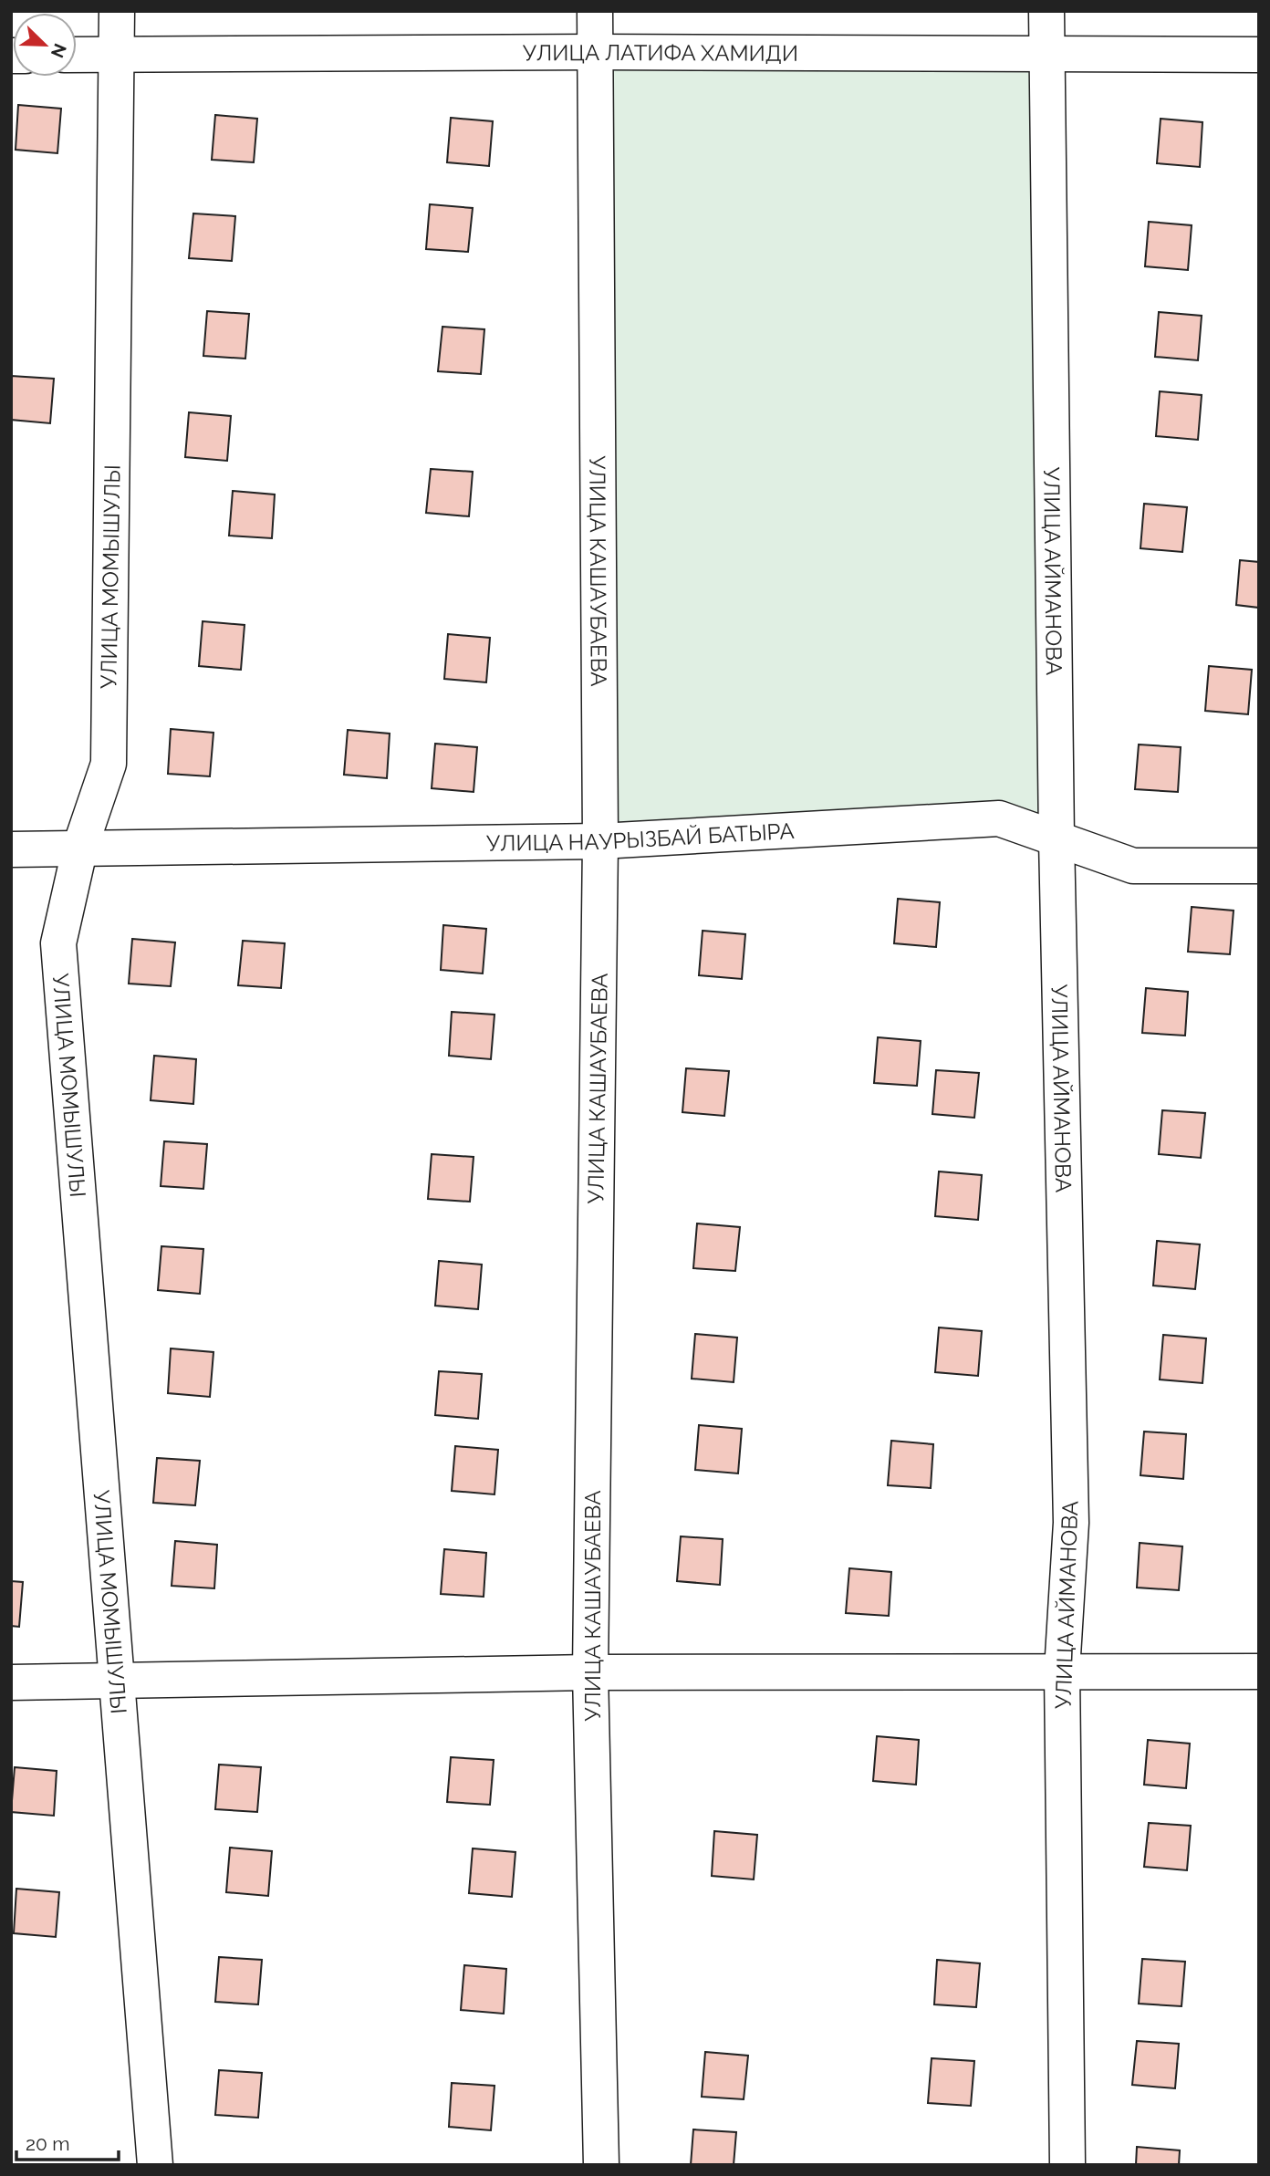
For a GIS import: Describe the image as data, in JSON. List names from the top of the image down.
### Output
{
  "streets": {
    "street": [
      "УЛИЦА ЛАТИФА ХАМИДИ",
      "УЛИЦА КАШАУБАЕВА",
      "УЛИЦА АЙМАНОВА",
      "УЛИЦА МОМЫШУЛЫ",
      "УЛИЦА НАУРЫЗБАЙ БАТЫРА"
    ]
  },
  "crossings": [
    ["УЛИЦА ЛАТИФА ХАМИДИ", "УЛИЦА КАШАУБАЕВА"],
    ["УЛИЦА ЛАТИФА ХАМИДИ", "УЛИЦА АЙМАНОВА"],
    ["УЛИЦА ЛАТИФА ХАМИДИ", "УЛИЦА МОМЫШУЛЫ"],
    ["УЛИЦА КАШАУБАЕВА", "УЛИЦА НАУРЫЗБАЙ БАТЫРА"],
    ["УЛИЦА АЙМАНОВА", "УЛИЦА НАУРЫЗБАЙ БАТЫРА"],
    ["УЛИЦА МОМЫШУЛЫ", "УЛИЦА НАУРЫЗБАЙ БАТЫРА"]
  ],
  "scale_bar": "20 m",
  "north": "bottom right"
}
